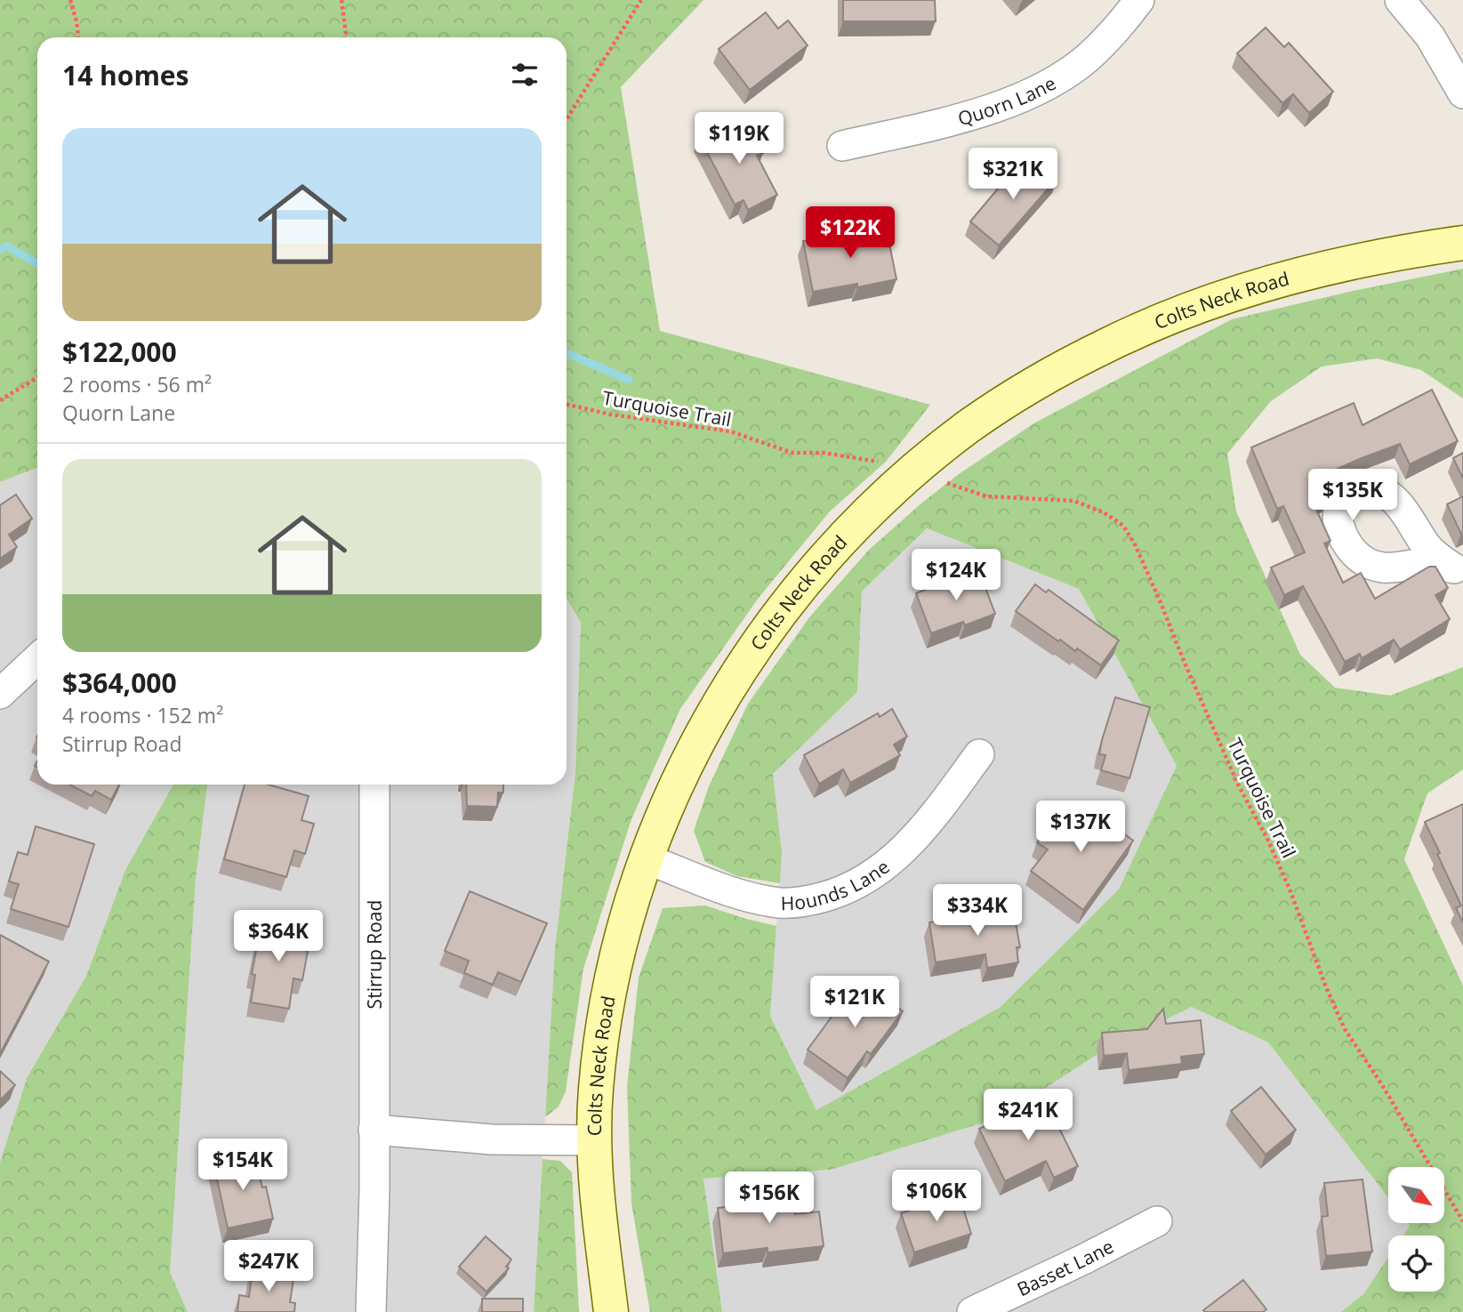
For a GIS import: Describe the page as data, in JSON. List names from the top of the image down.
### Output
{
  "streets": {
    "street": [
      "Quorn Lane",
      "Colts Neck Road",
      "Hounds Lane",
      "Stirrup Road",
      "Basset Lane"
    ],
    "path": ["Turquoise Trail"]
  },
  "crossings": [
    ["Colts Neck Road", "Turquoise Trail"],
    ["Colts Neck Road", "Hounds Lane"]
  ],
  "north": "bottom right",
  "page": {
    "heading": "14 homes",
    "price": [
      "$119K",
      "$321K",
      "$122K",
      "$135K",
      "$124K",
      "$137K",
      "$334K",
      "$364K",
      "$121K",
      "$241K",
      "$154K",
      "$106K",
      "$156K",
      "$247K"
    ],
    "list": [
      {
        "name": "$122,000",
        "note": "2 rooms · 56 m² · Quorn Lane"
      },
      {
        "name": "$364,000",
        "note": "4 rooms · 152 m² · Stirrup Road"
      }
    ]
  }
}
